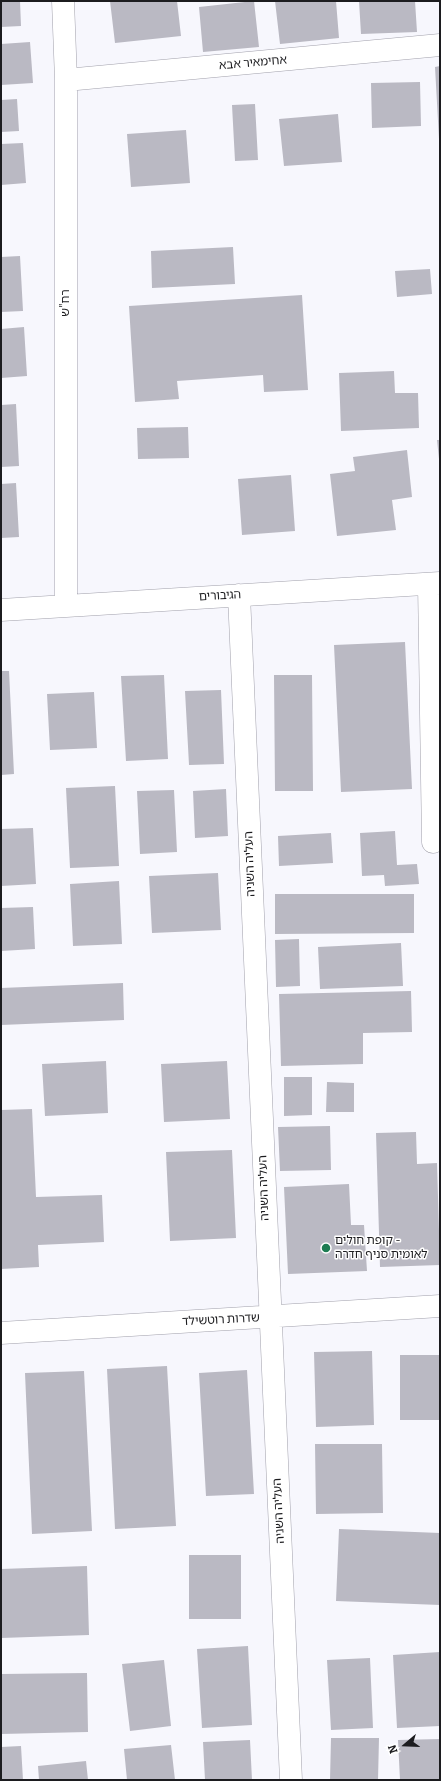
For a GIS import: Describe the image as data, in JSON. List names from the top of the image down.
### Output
{
  "streets": {
    "street": [
      "אחימאיר אבא",
      "רח\"ש",
      "הגיבורים",
      "העליה השניה",
      "שדרות רוטשילד"
    ]
  },
  "crossings": [
    ["אחימאיר אבא", "רח\"ש"],
    ["רח\"ש", "הגיבורים"],
    ["הגיבורים", "העליה השניה"],
    ["העליה השניה", "שדרות רוטשילד"]
  ],
  "places": ["קופת חולים - לאומית סניף חדרה"],
  "north": "left"
}
